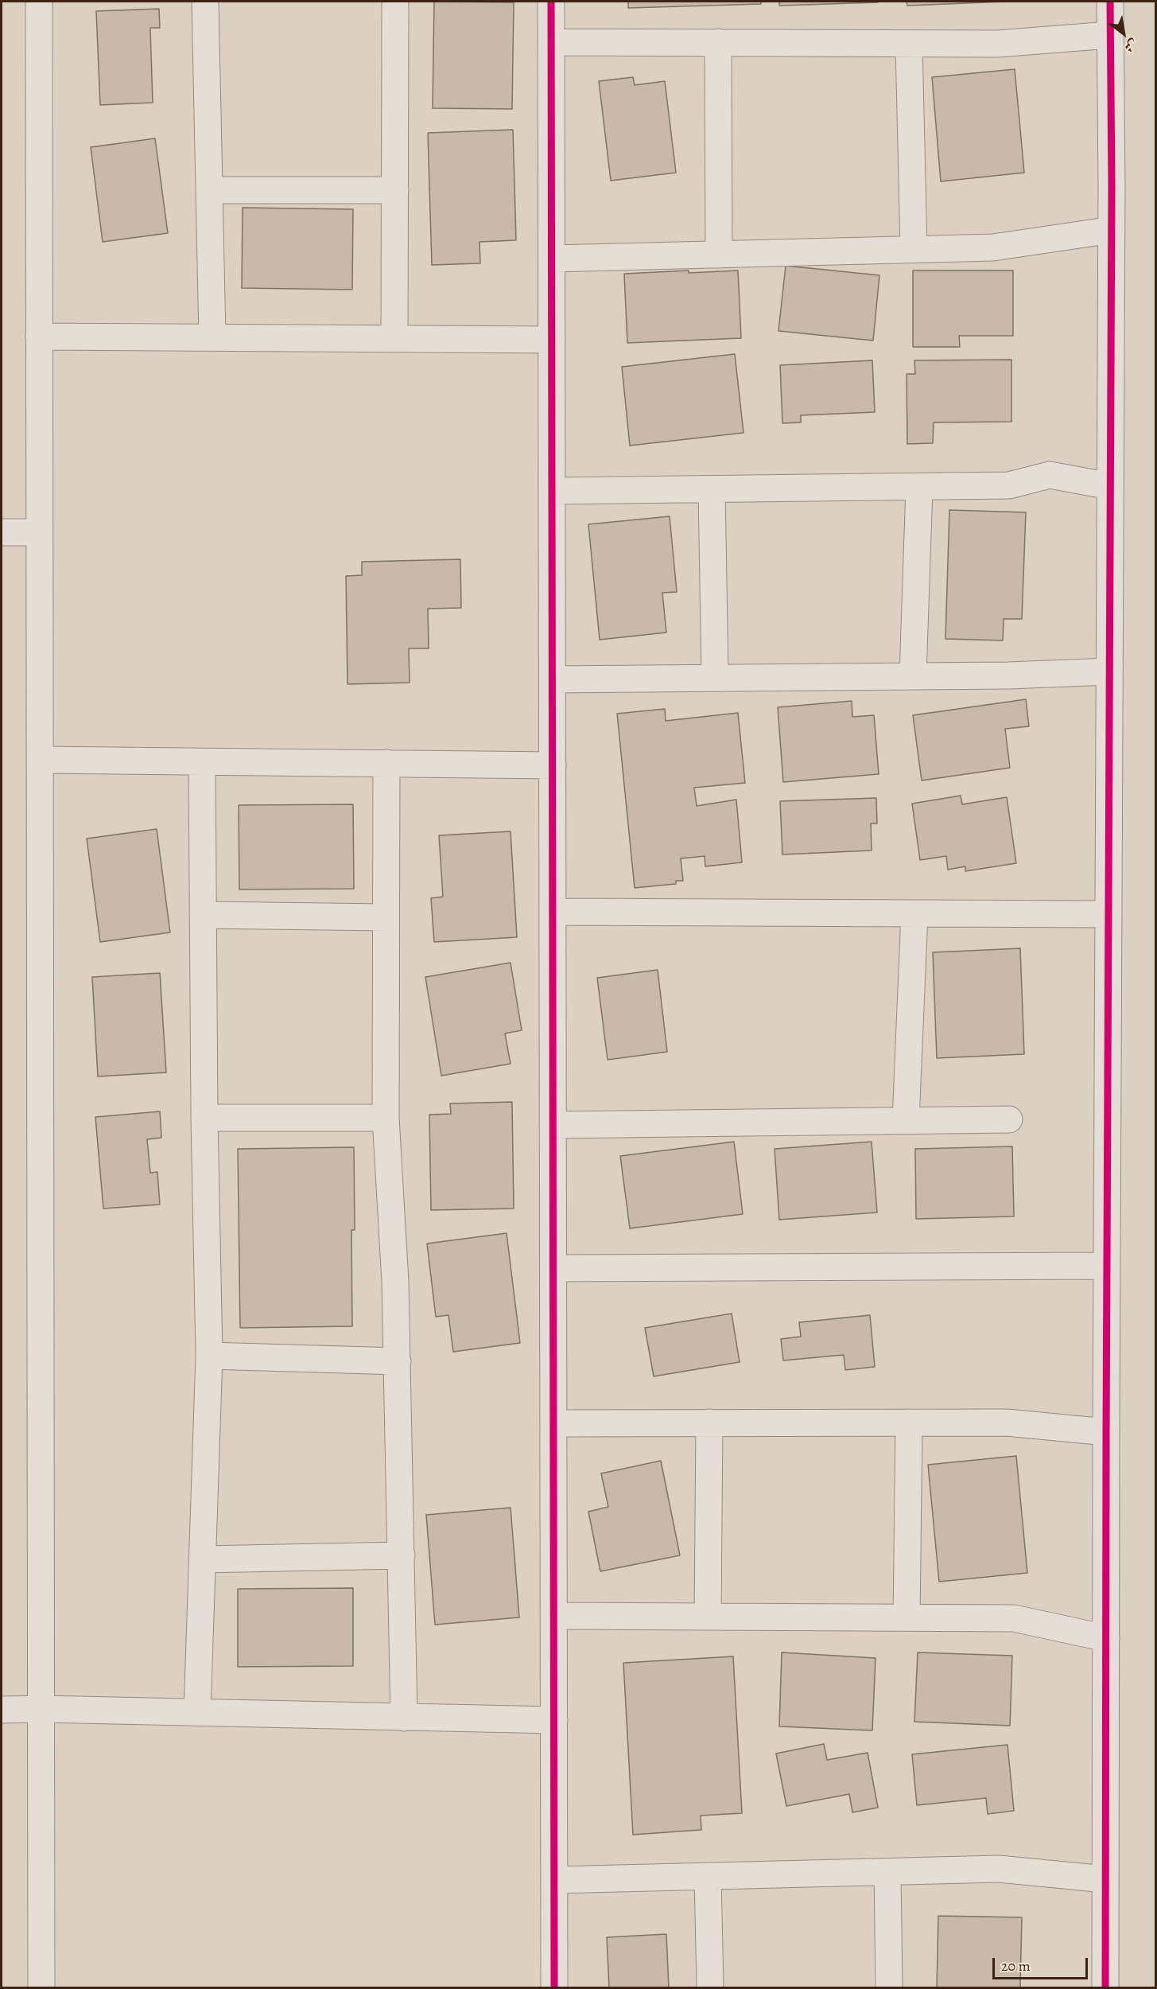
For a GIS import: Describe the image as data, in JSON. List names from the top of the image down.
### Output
{
  "scale_bar": "20 m",
  "north": "bottom right"
}
